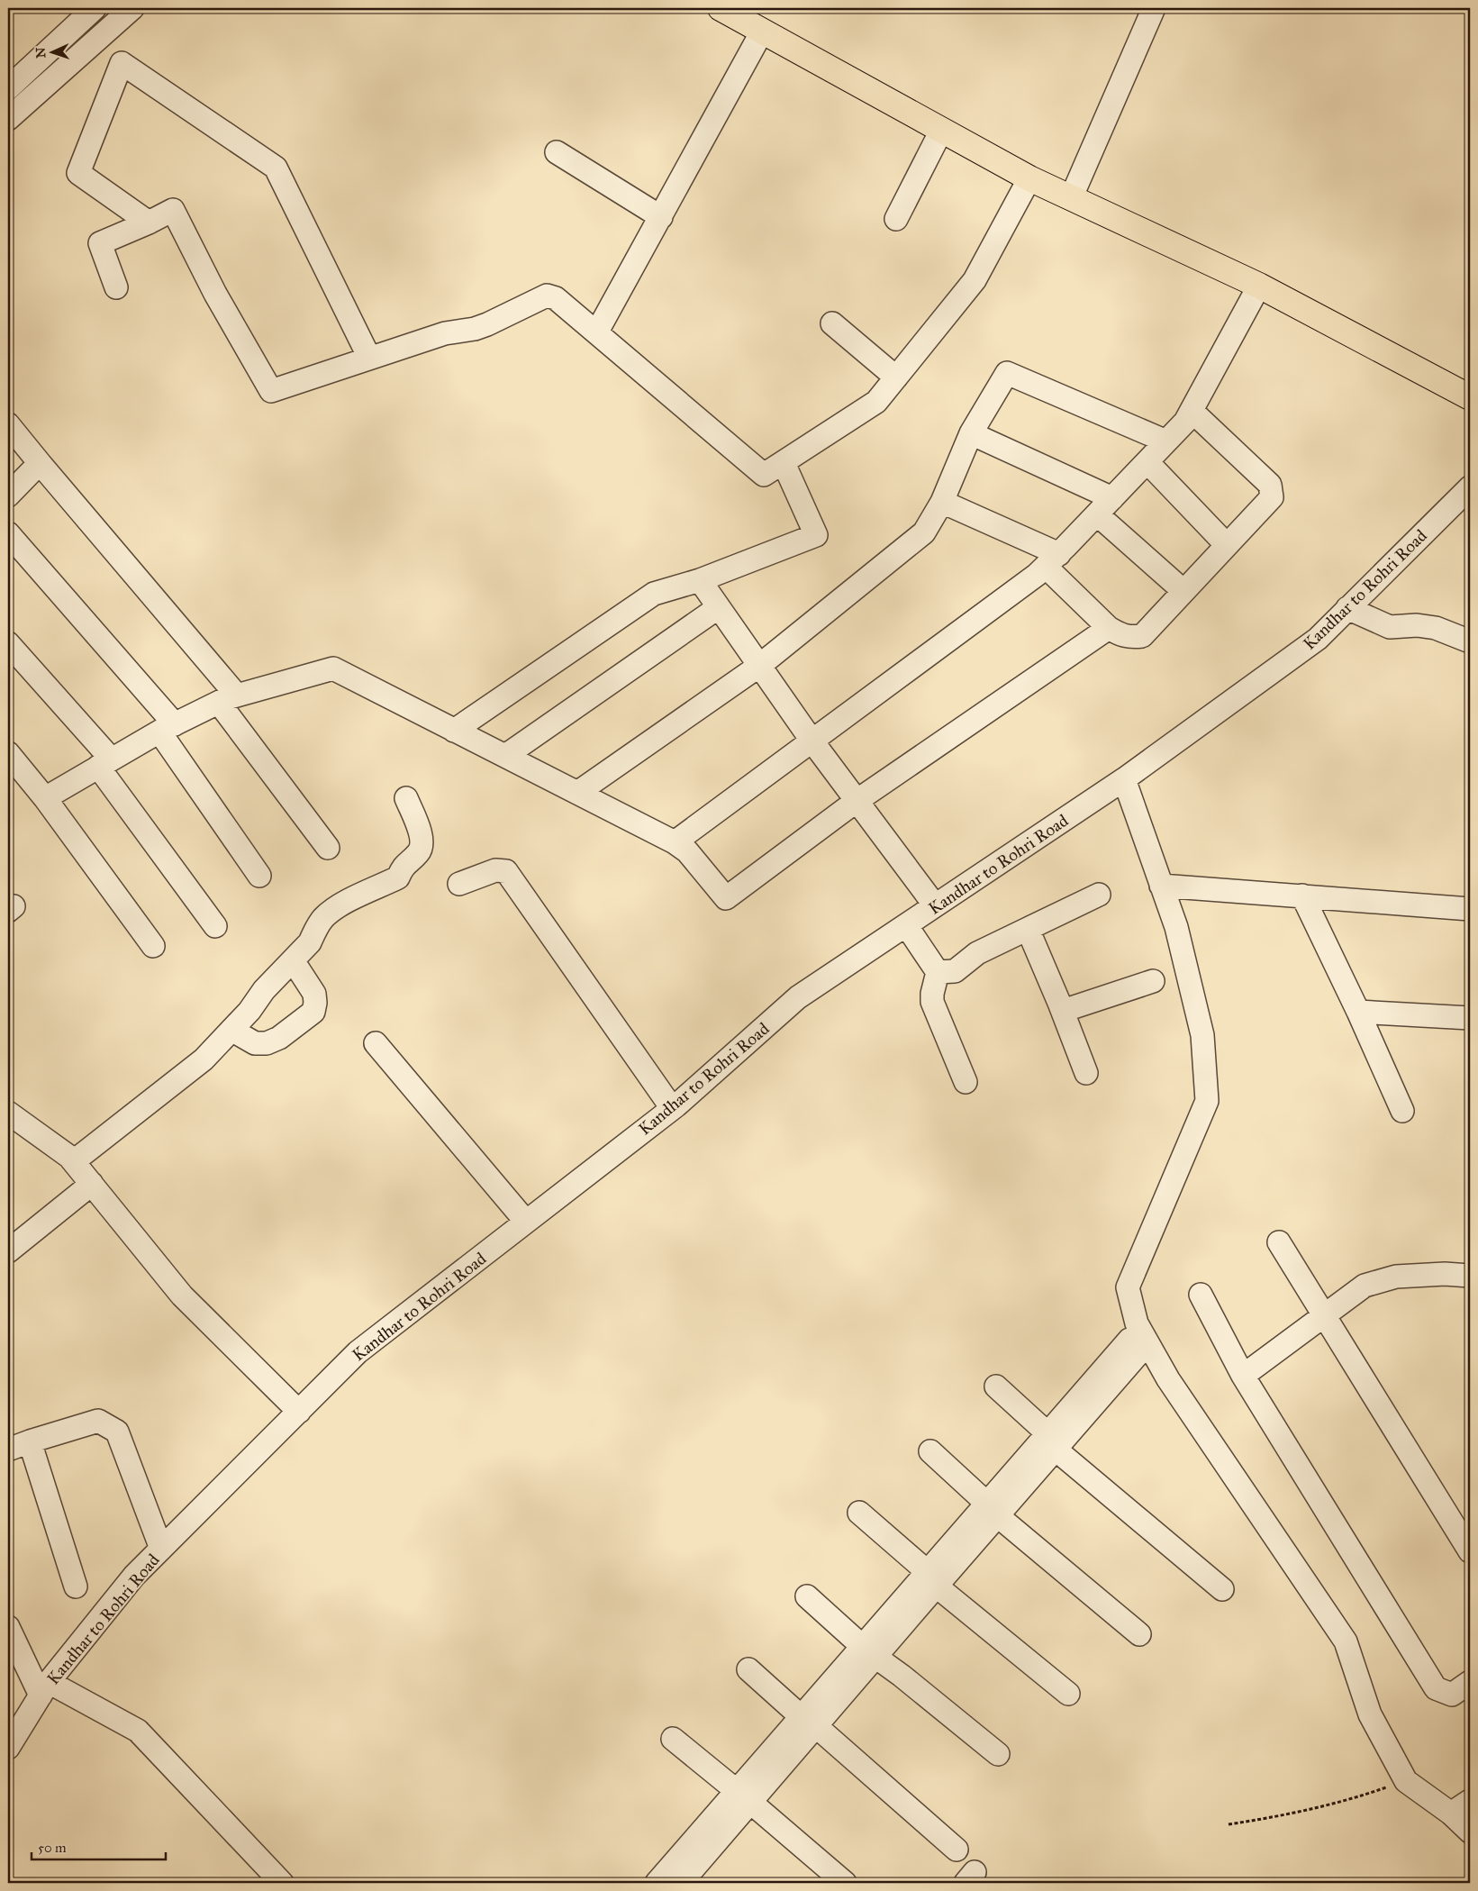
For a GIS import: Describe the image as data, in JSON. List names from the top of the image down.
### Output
{
  "streets": {
    "street": ["Kandhar to Rohri Road"]
  },
  "scale_bar": "50 m",
  "north": "left"
}
